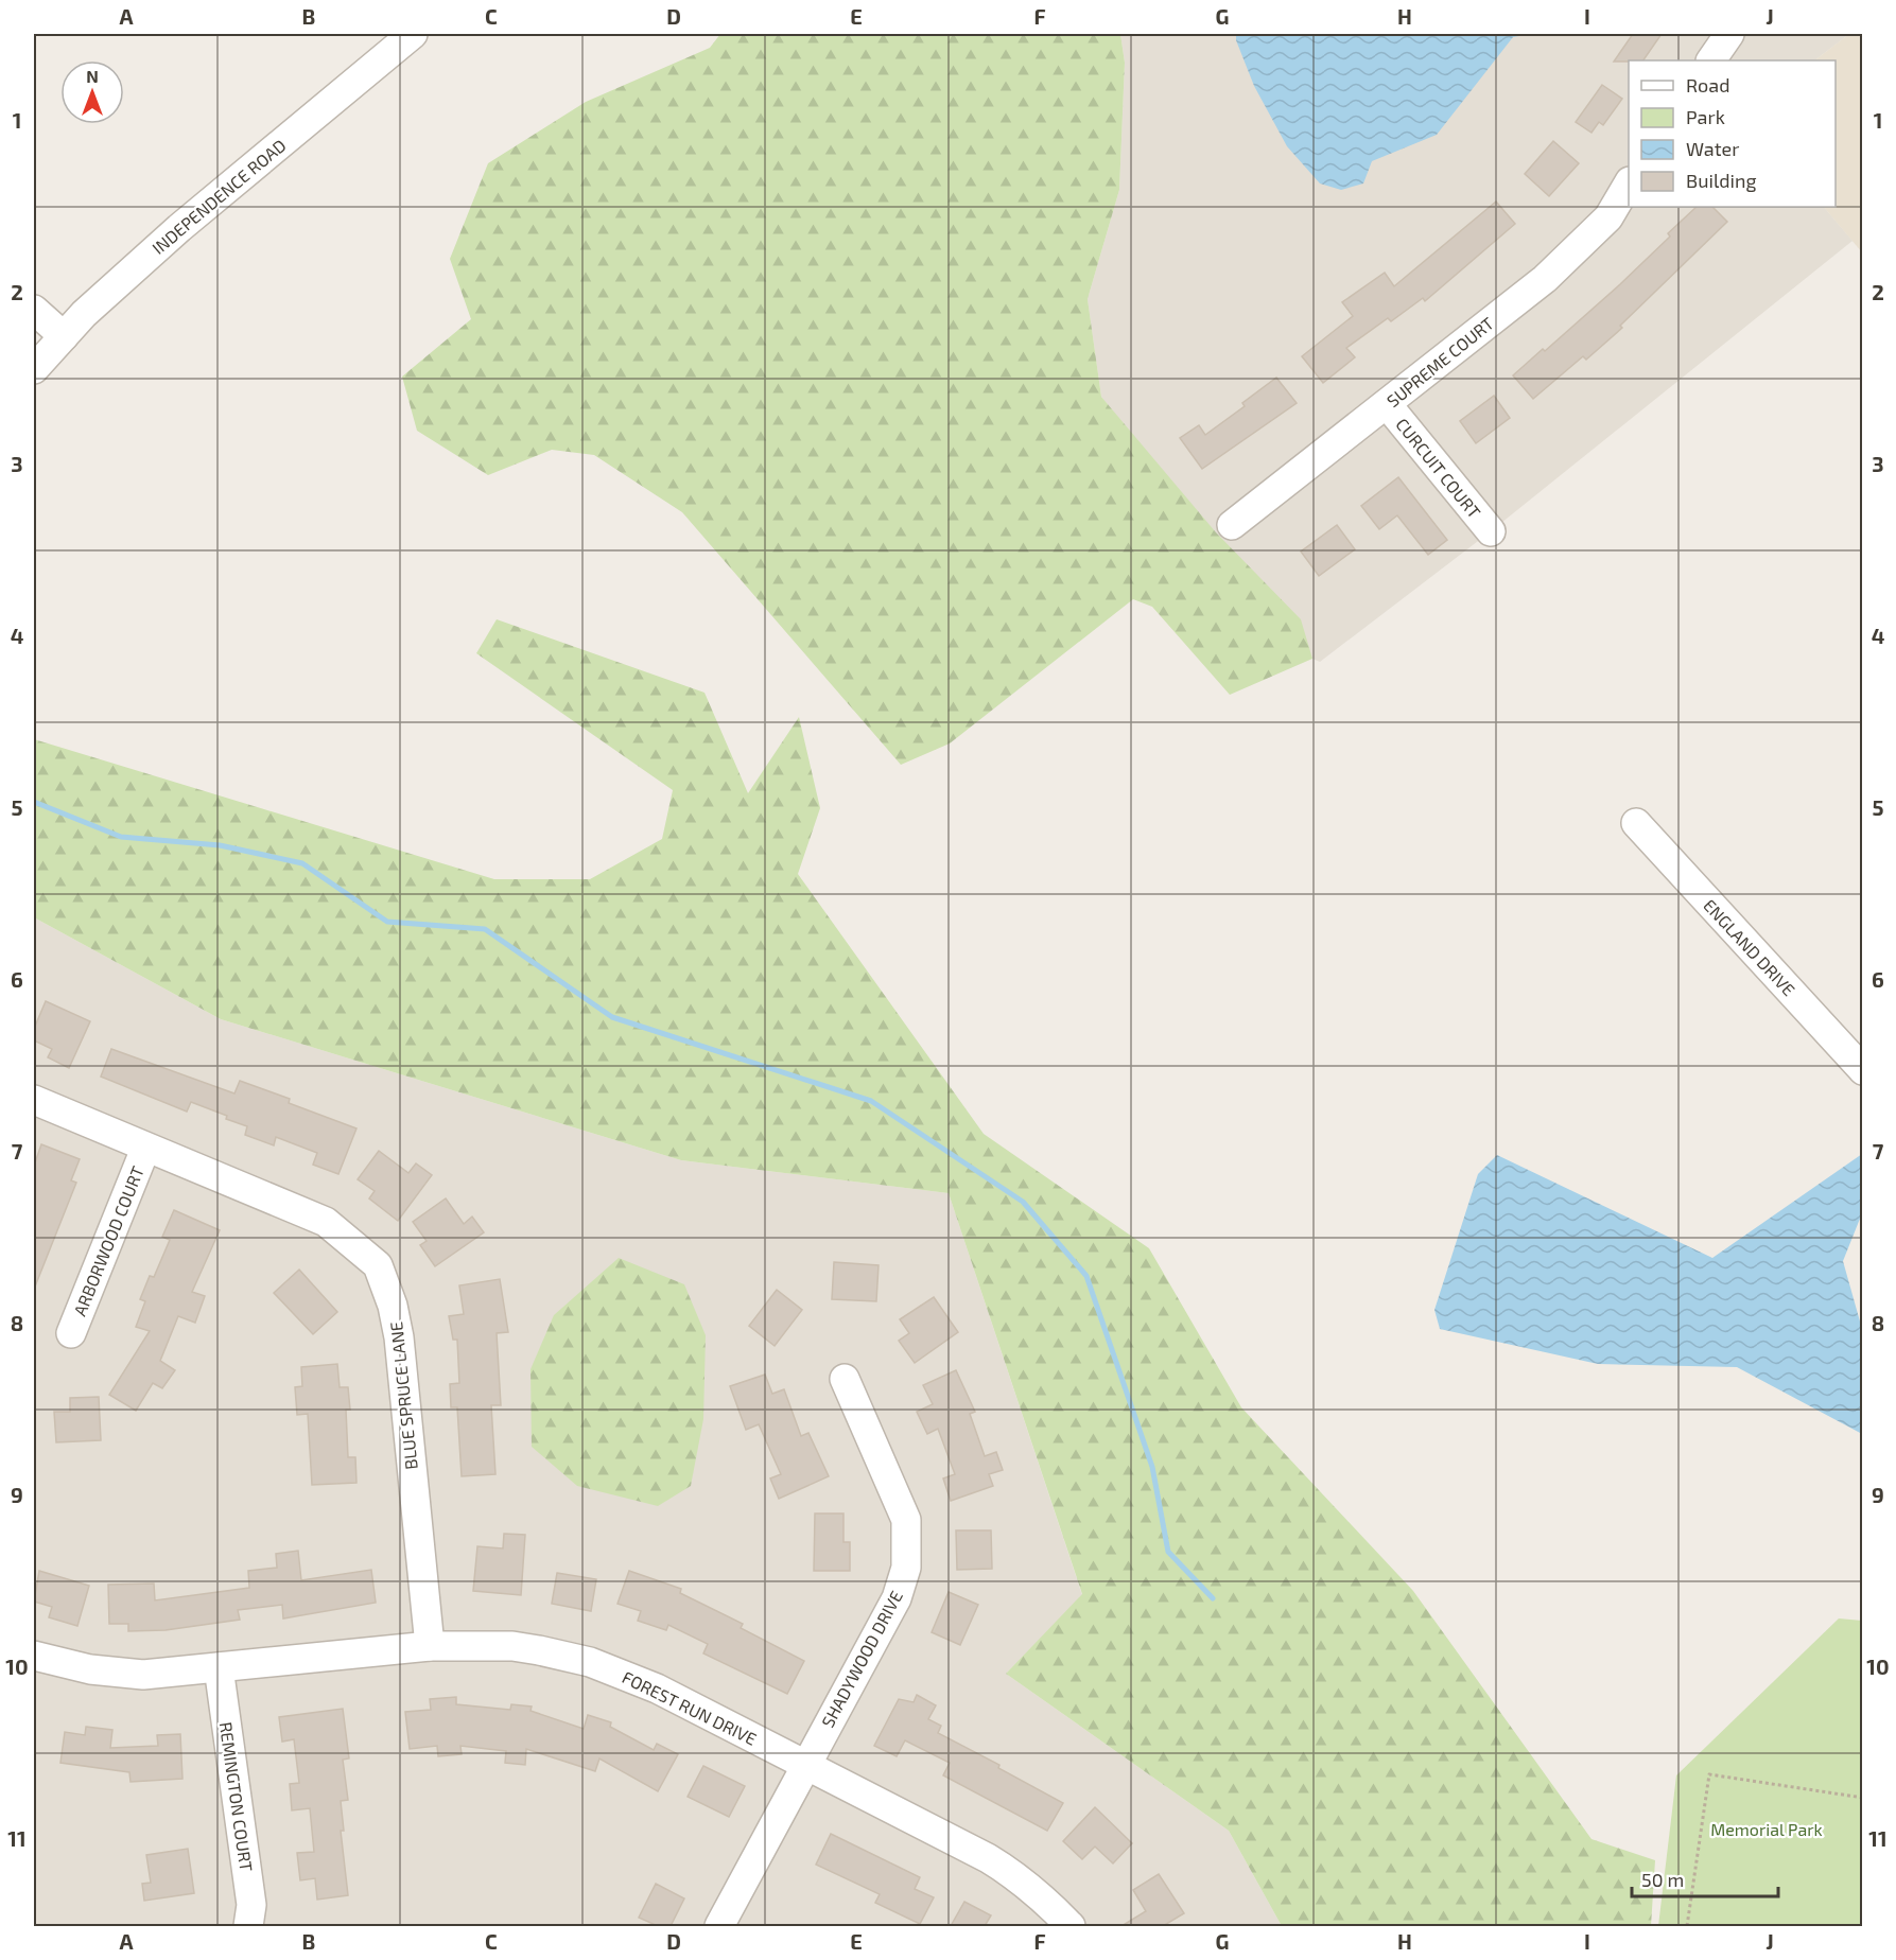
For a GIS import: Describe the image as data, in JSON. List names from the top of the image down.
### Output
{
  "streets": {
    "street": [
      "INDEPENDENCE ROAD",
      "SUPREME COURT",
      "CURCUIT COURT",
      "ENGLAND DRIVE",
      "ARBORWOOD COURT",
      "BLUE SPRUCE LANE",
      "SHADYWOOD DRIVE",
      "FOREST RUN DRIVE",
      "REMINGTON COURT"
    ]
  },
  "crossings": [
    ["SUPREME COURT", "CURCUIT COURT"],
    ["ARBORWOOD COURT", "BLUE SPRUCE LANE"],
    ["BLUE SPRUCE LANE", "FOREST RUN DRIVE"],
    ["SHADYWOOD DRIVE", "FOREST RUN DRIVE"],
    ["FOREST RUN DRIVE", "REMINGTON COURT"]
  ],
  "parks": ["Memorial Park"],
  "legend": [
    "Road",
    "Park",
    "Water",
    "Building"
  ],
  "scale_bar": "50 m",
  "north": "top",
  "grid": {
    "columns": [
      "A",
      "B",
      "C",
      "D",
      "E",
      "F",
      "G",
      "H",
      "I",
      "J"
    ],
    "rows": [
      "1",
      "2",
      "3",
      "4",
      "5",
      "6",
      "7",
      "8",
      "9",
      "10",
      "11"
    ]
  }
}
